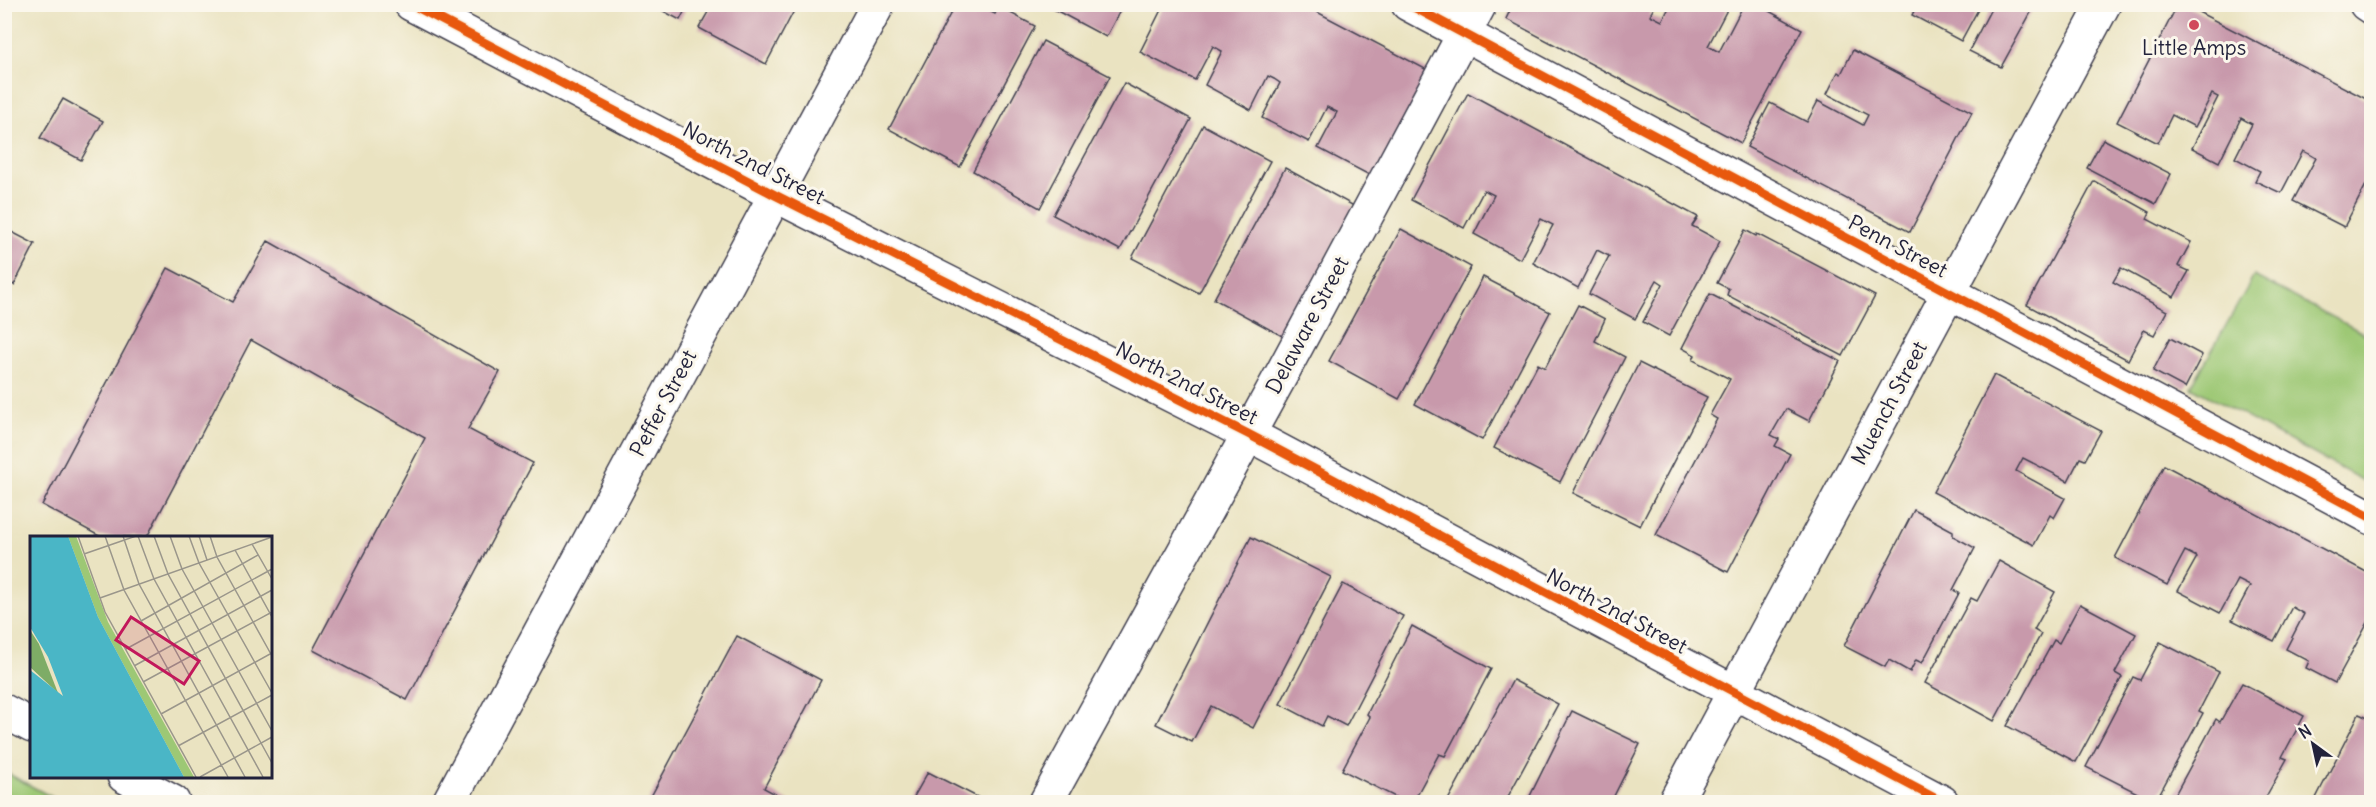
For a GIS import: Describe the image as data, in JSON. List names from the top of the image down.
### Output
{
  "streets": {
    "street": [
      "North 2nd Street",
      "Penn Street",
      "Delaware Street",
      "Peffer Street",
      "Muench Street"
    ]
  },
  "crossings": [
    ["North 2nd Street", "Delaware Street"],
    ["North 2nd Street", "Peffer Street"],
    ["North 2nd Street", "Muench Street"],
    ["Penn Street", "Delaware Street"],
    ["Penn Street", "Muench Street"]
  ],
  "places": ["Little Amps"],
  "north": "top left"
}
